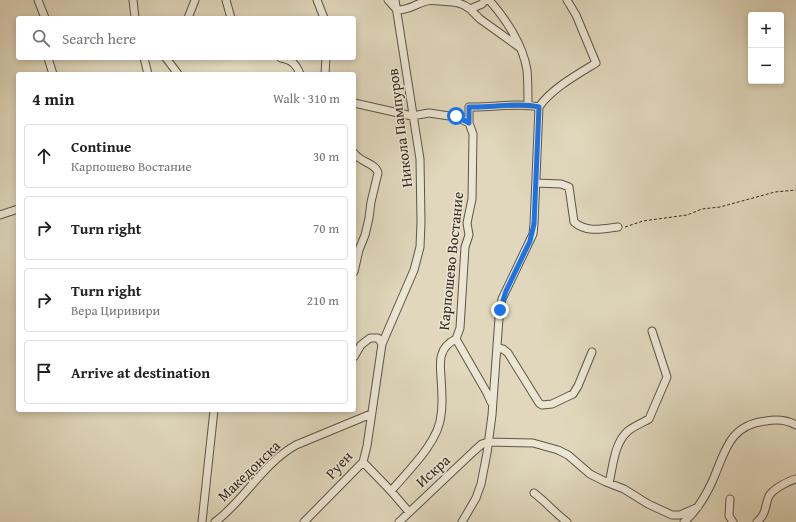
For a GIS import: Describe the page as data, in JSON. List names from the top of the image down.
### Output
{
  "streets": {
    "street": [
      "Никола Пампуров",
      "Карпошево Востание",
      "Руен",
      "Македонска",
      "Искра"
    ]
  },
  "crossings": [
    ["Никола Пампуров", "Руен"],
    ["Никола Пампуров", "Македонска"],
    ["Руен", "Македонска"]
  ],
  "page": {
    "map_buttons": ["+", "−"],
    "search": "Search here",
    "heading": ["4 min", "Walk · 310 m"],
    "list": [
      ["Continue", "Карпошево Востание", "30 m"],
      ["Turn right", "70 m"],
      ["Turn right", "Вера Циривири", "210 m"],
      "Arrive at destination"
    ]
  }
}
